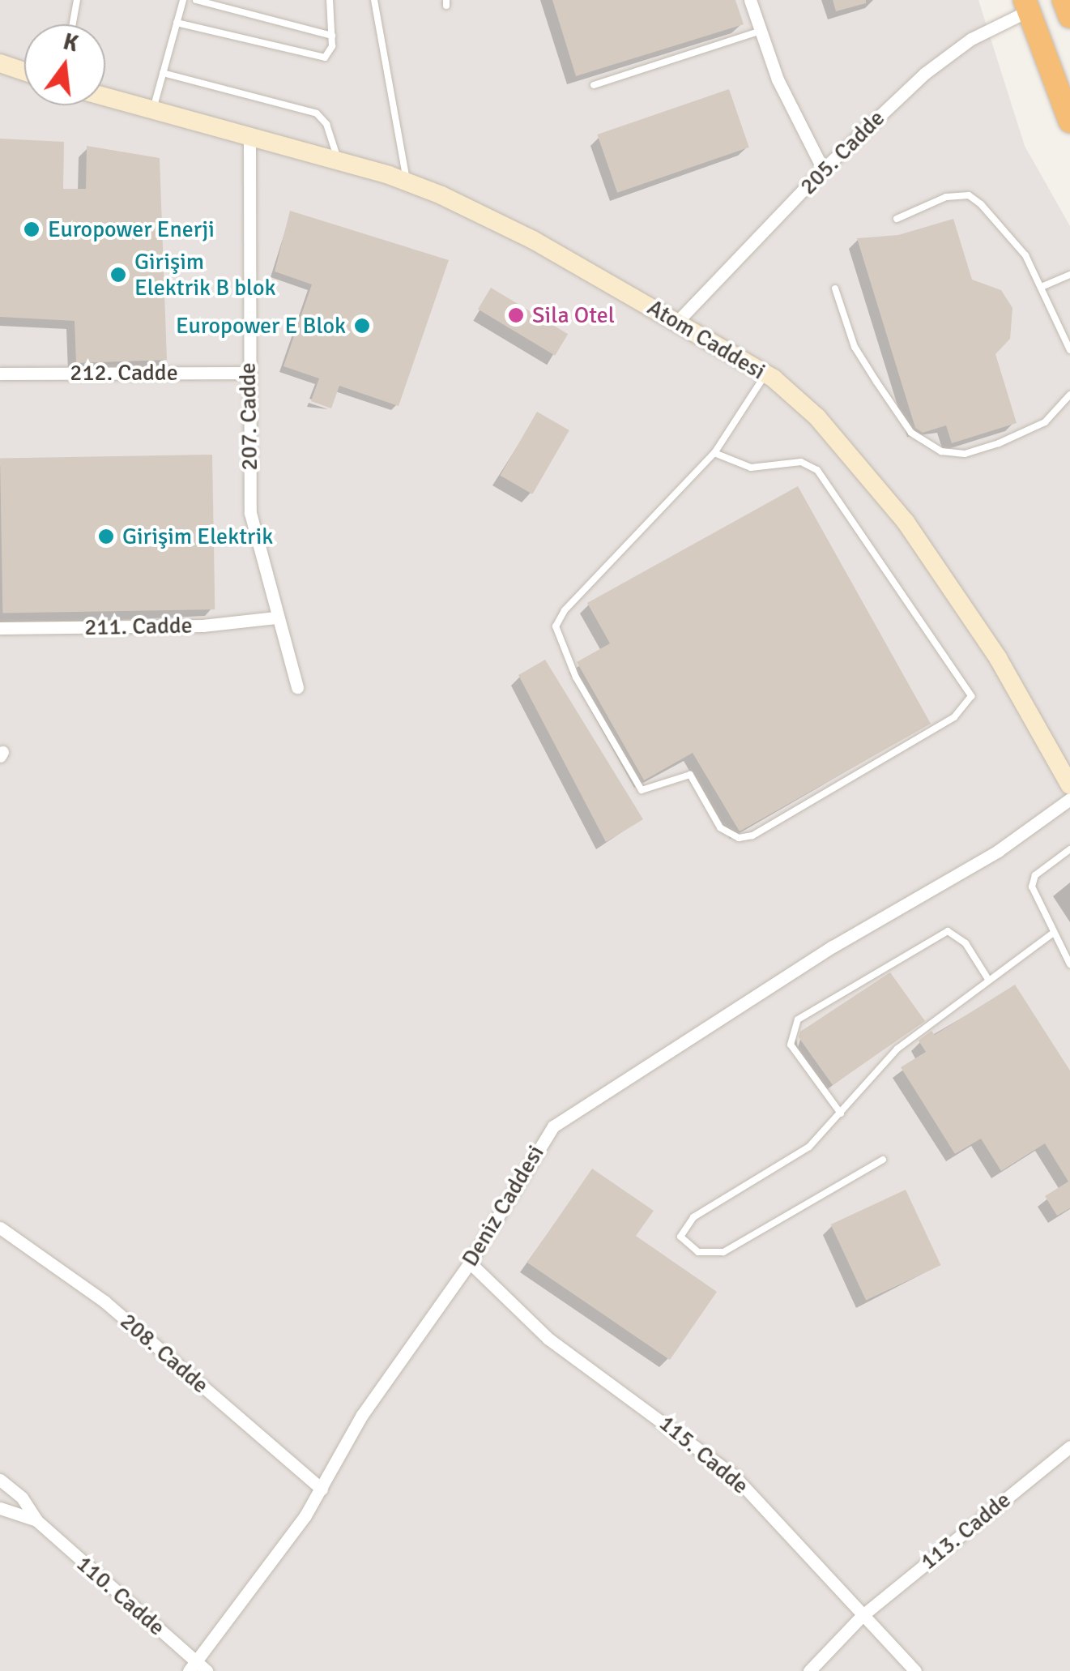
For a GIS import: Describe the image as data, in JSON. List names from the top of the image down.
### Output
{
  "streets": {
    "street": [
      "205. Cadde",
      "Atom Caddesi",
      "212. Cadde",
      "207. Cadde",
      "211. Cadde",
      "Deniz Caddesi",
      "208. Cadde",
      "115. Cadde",
      "113. Cadde",
      "110. Cadde"
    ]
  },
  "crossings": [
    ["205. Cadde", "Atom Caddesi"],
    ["Atom Caddesi", "207. Cadde"],
    ["212. Cadde", "207. Cadde"],
    ["207. Cadde", "211. Cadde"],
    ["Deniz Caddesi", "208. Cadde"],
    ["Deniz Caddesi", "115. Cadde"],
    ["Deniz Caddesi", "110. Cadde"],
    ["115. Cadde", "113. Cadde"]
  ],
  "places": [
    "Europower Enerji",
    "Girişim Elektrik B blok",
    "Sila Otel",
    "Europower E Blok",
    "Girişim Elektrik"
  ],
  "north": "top"
}
